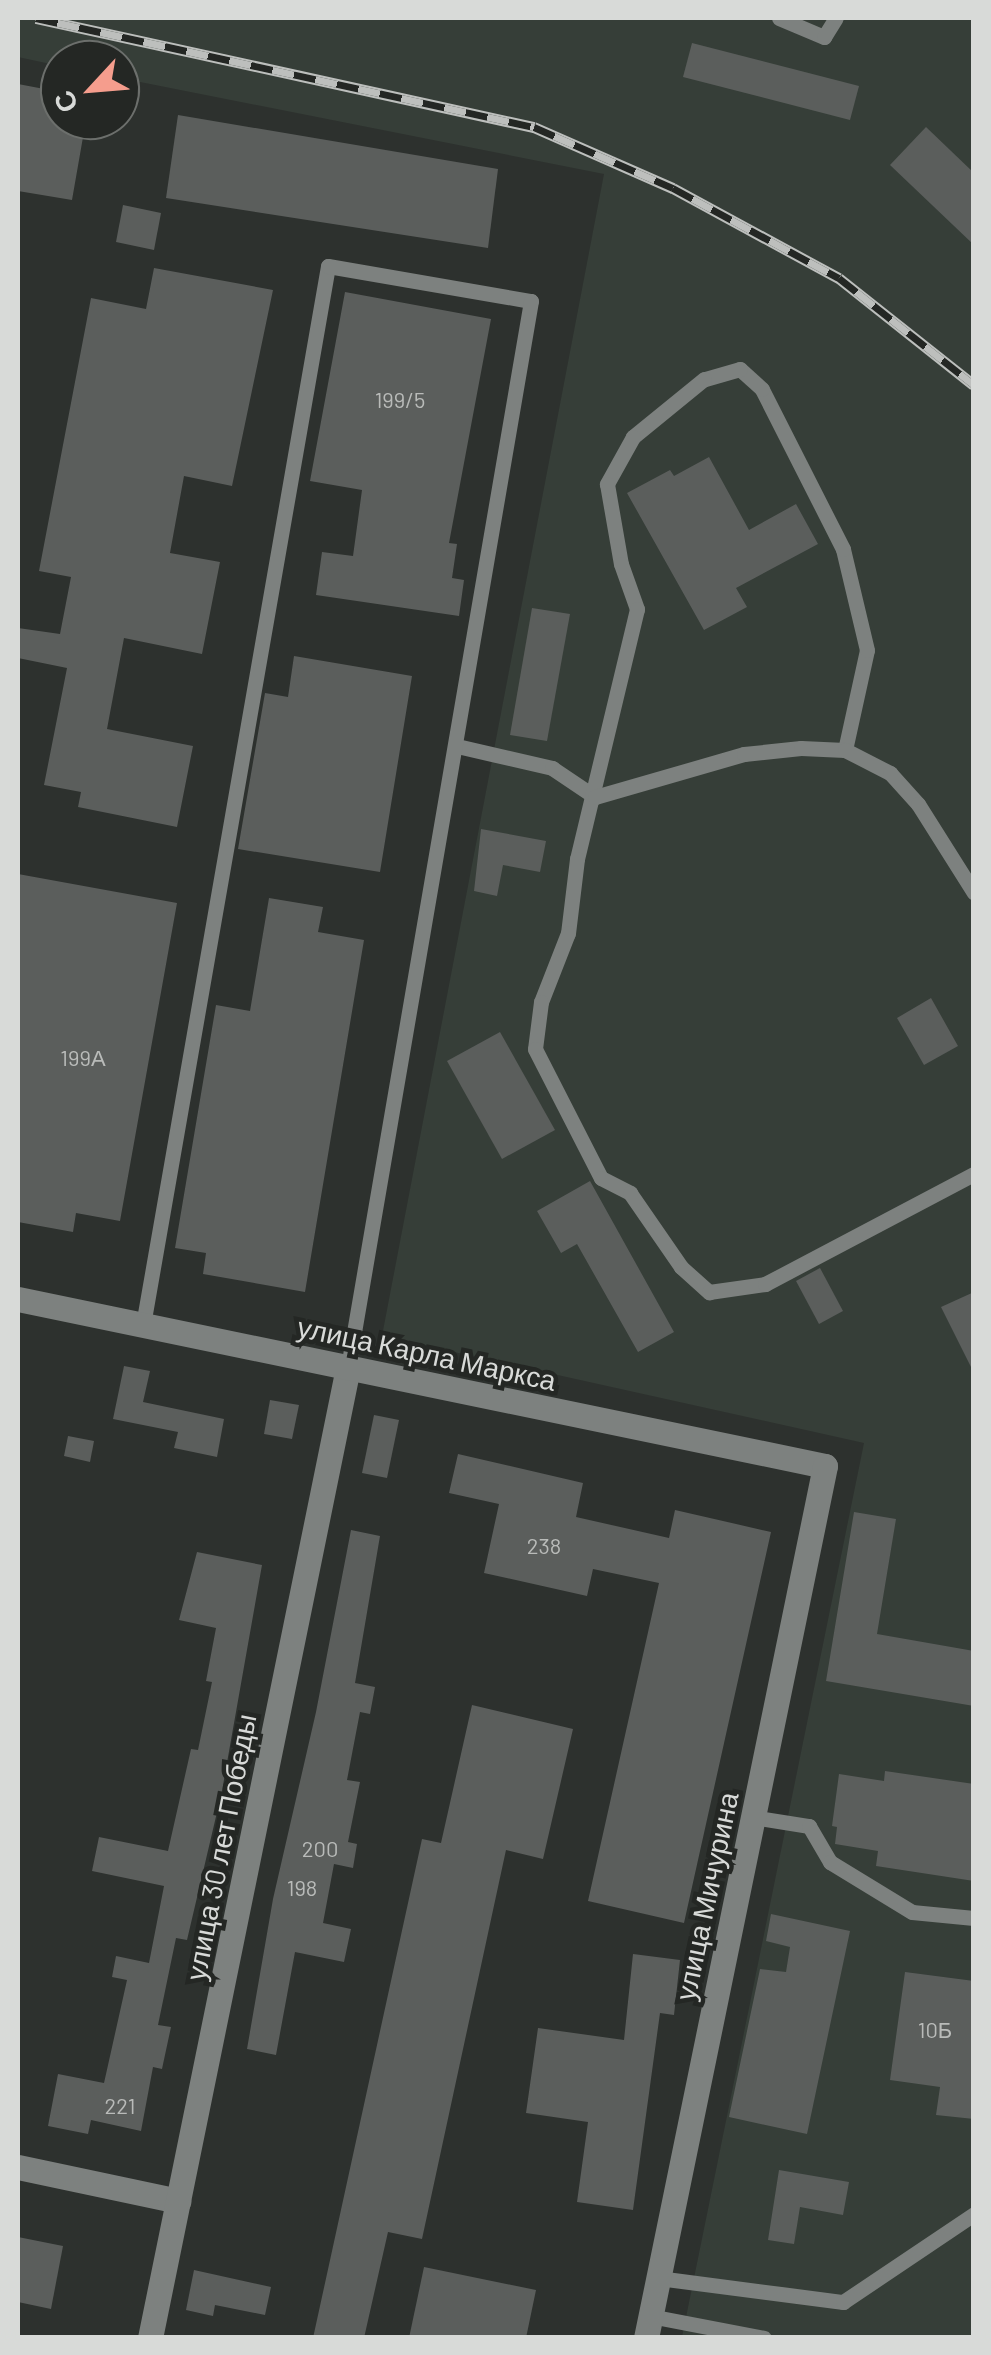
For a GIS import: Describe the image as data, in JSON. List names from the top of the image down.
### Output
{
  "streets": {
    "street": ["улица Карла Маркса", "улица 30 лет Победы", "улица Мичурина"]
  },
  "crossings": [
    ["улица Карла Маркса", "улица 30 лет Победы"],
    ["улица Карла Маркса", "улица Мичурина"]
  ],
  "house_numbers": [
    "199/5",
    "199А",
    "238",
    "200",
    "198",
    "10Б",
    "221"
  ],
  "north": "bottom left"
}
